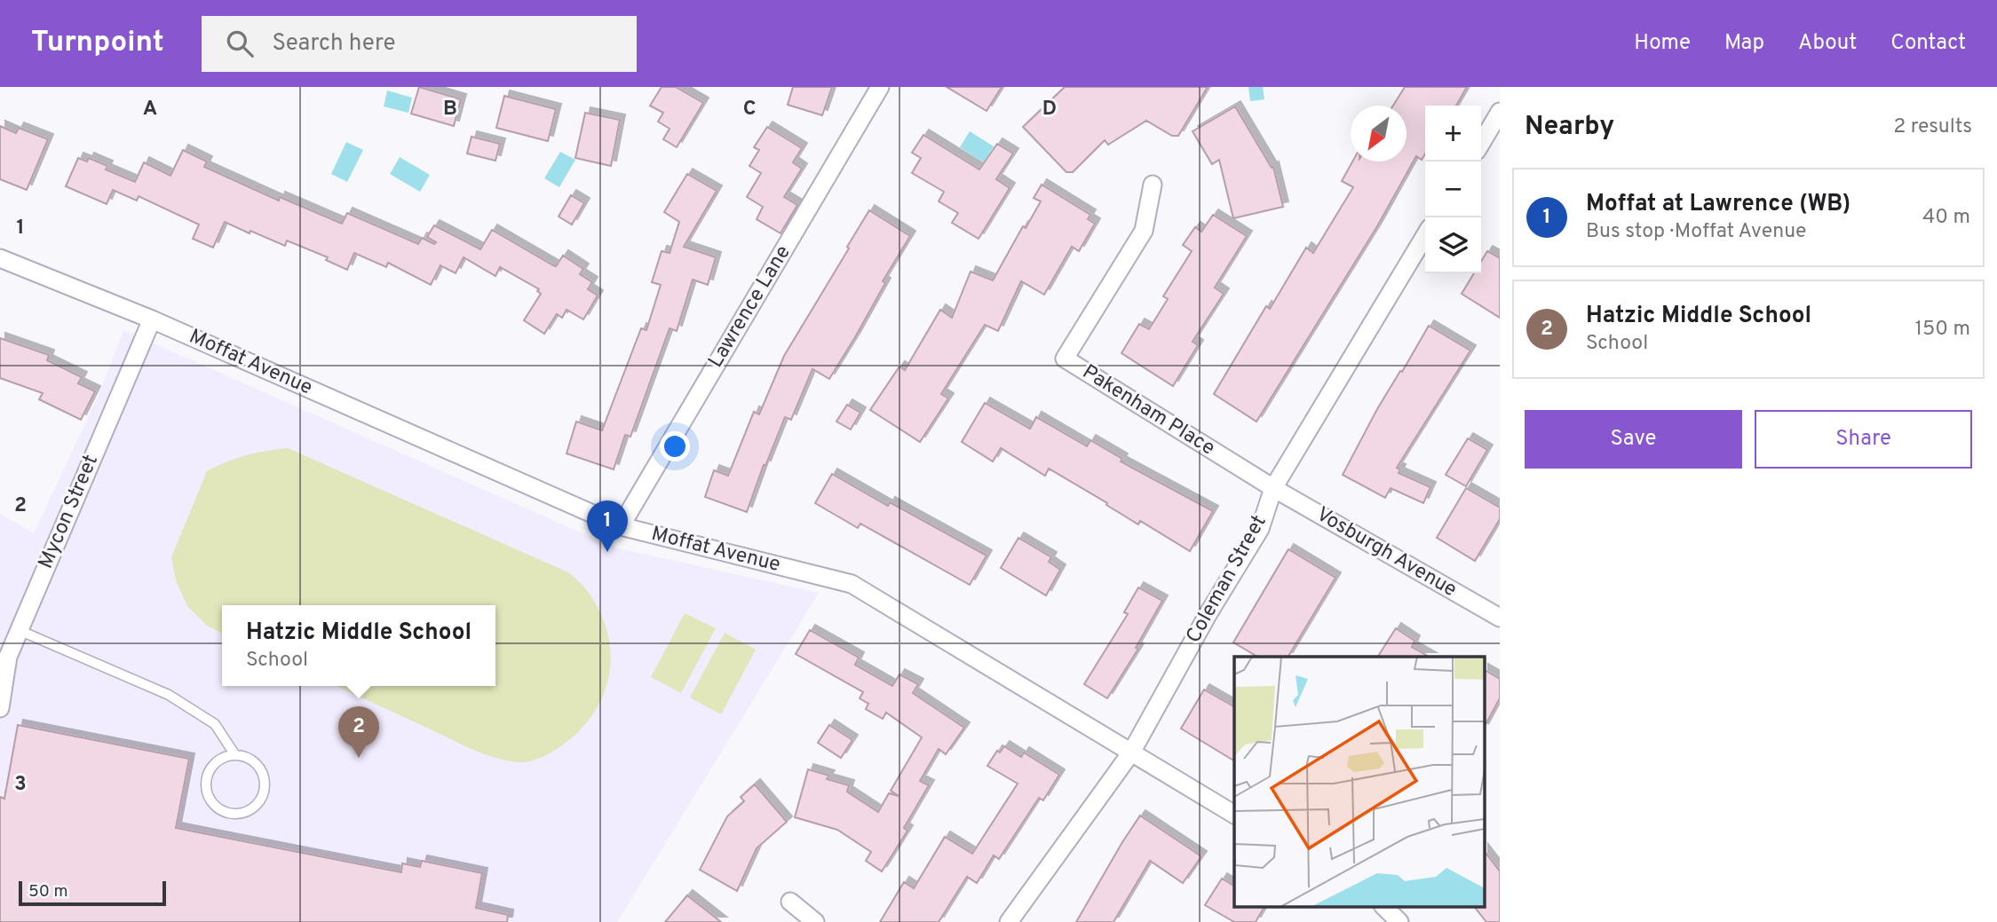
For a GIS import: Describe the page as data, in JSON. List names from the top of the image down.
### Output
{
  "streets": {
    "street": [
      "Lawrence Lane",
      "Moffat Avenue",
      "Pakenham Place",
      "Mycon Street",
      "Vosburgh Avenue",
      "Coleman Street"
    ]
  },
  "crossings": [
    ["Lawrence Lane", "Moffat Avenue"],
    ["Moffat Avenue", "Mycon Street"],
    ["Moffat Avenue", "Coleman Street"],
    ["Pakenham Place", "Vosburgh Avenue"],
    ["Pakenham Place", "Coleman Street"],
    ["Vosburgh Avenue", "Coleman Street"]
  ],
  "scale_bar": "50 m",
  "north": "bottom left",
  "page": {
    "header": "Turnpoint",
    "search": "Search here",
    "nav": [
      "Home",
      "Map",
      "About",
      "Contact"
    ],
    "heading": ["Nearby", "2 results"],
    "map_buttons": ["+", "−"],
    "list": [
      {
        "mark": "1",
        "name": "Moffat at Lawrence (WB)",
        "note": "Bus stop · Moffat Avenue",
        "value": "40 m"
      },
      {
        "mark": "2",
        "name": "Hatzic Middle School",
        "note": "School",
        "value": "150 m"
      }
    ],
    "buttons": ["Save", "Share"],
    "pins": ["1", "2"],
    "popup": ["Hatzic Middle School", "School"],
    "scale": "50 m"
  },
  "grid": {
    "columns": [
      "A",
      "B",
      "C",
      "D"
    ],
    "rows": ["1", "2", "3"]
  }
}
